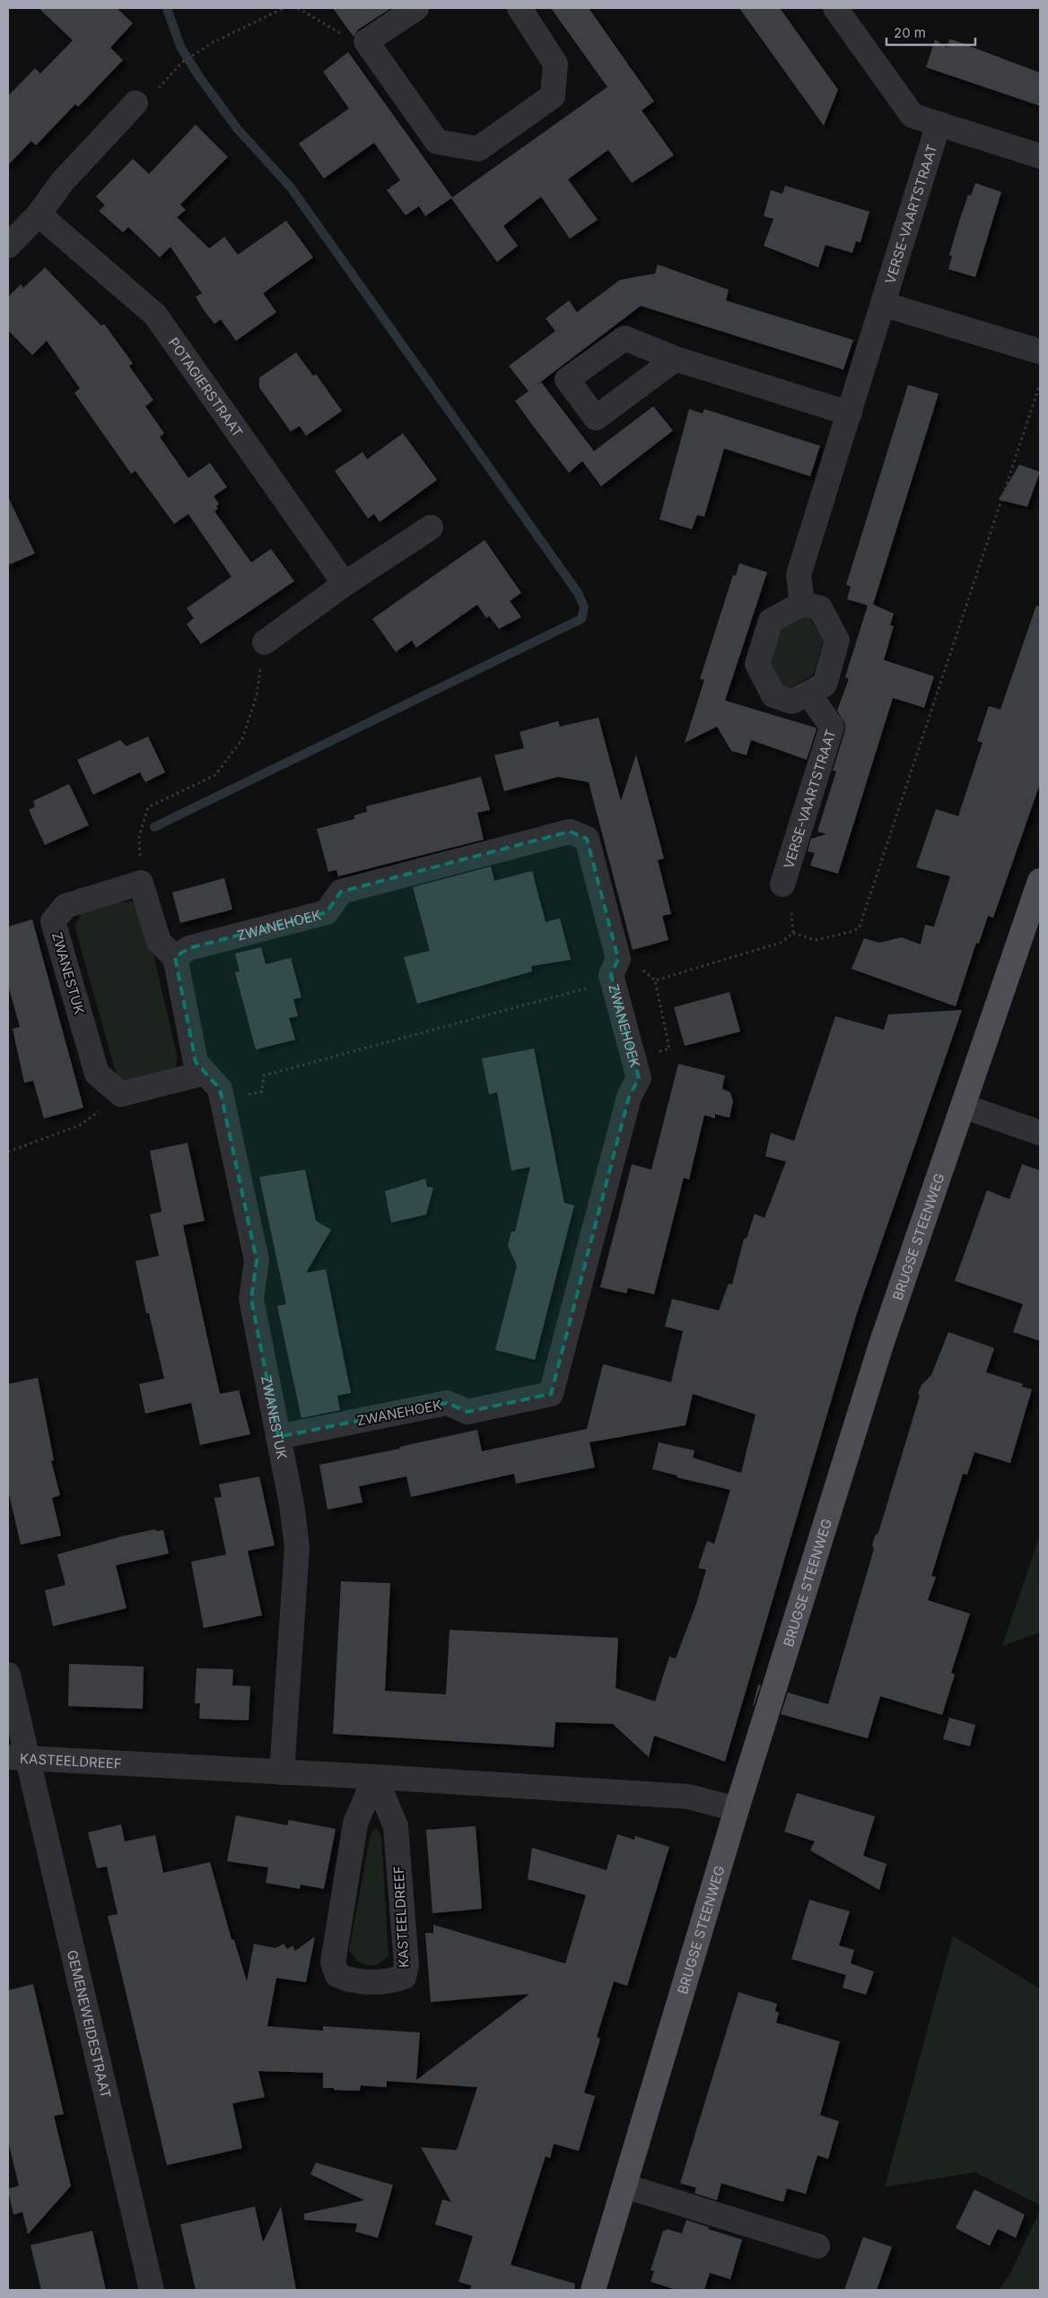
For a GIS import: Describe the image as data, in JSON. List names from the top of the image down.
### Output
{
  "streets": {
    "main road": ["BRUGSE STEENWEG"],
    "street": [
      "VERSE-VAARTSTRAAT",
      "POTAGIERSTRAAT",
      "ZWANEHOEK",
      "ZWANESTUK",
      "KASTEELDREEF",
      "GEMENEWEIDESTRAAT"
    ]
  },
  "crossings": [
    ["ZWANEHOEK", "ZWANESTUK"],
    ["ZWANESTUK", "KASTEELDREEF"],
    ["BRUGSE STEENWEG", "KASTEELDREEF"],
    ["KASTEELDREEF", "GEMENEWEIDESTRAAT"]
  ],
  "scale_bar": "20 m"
}
